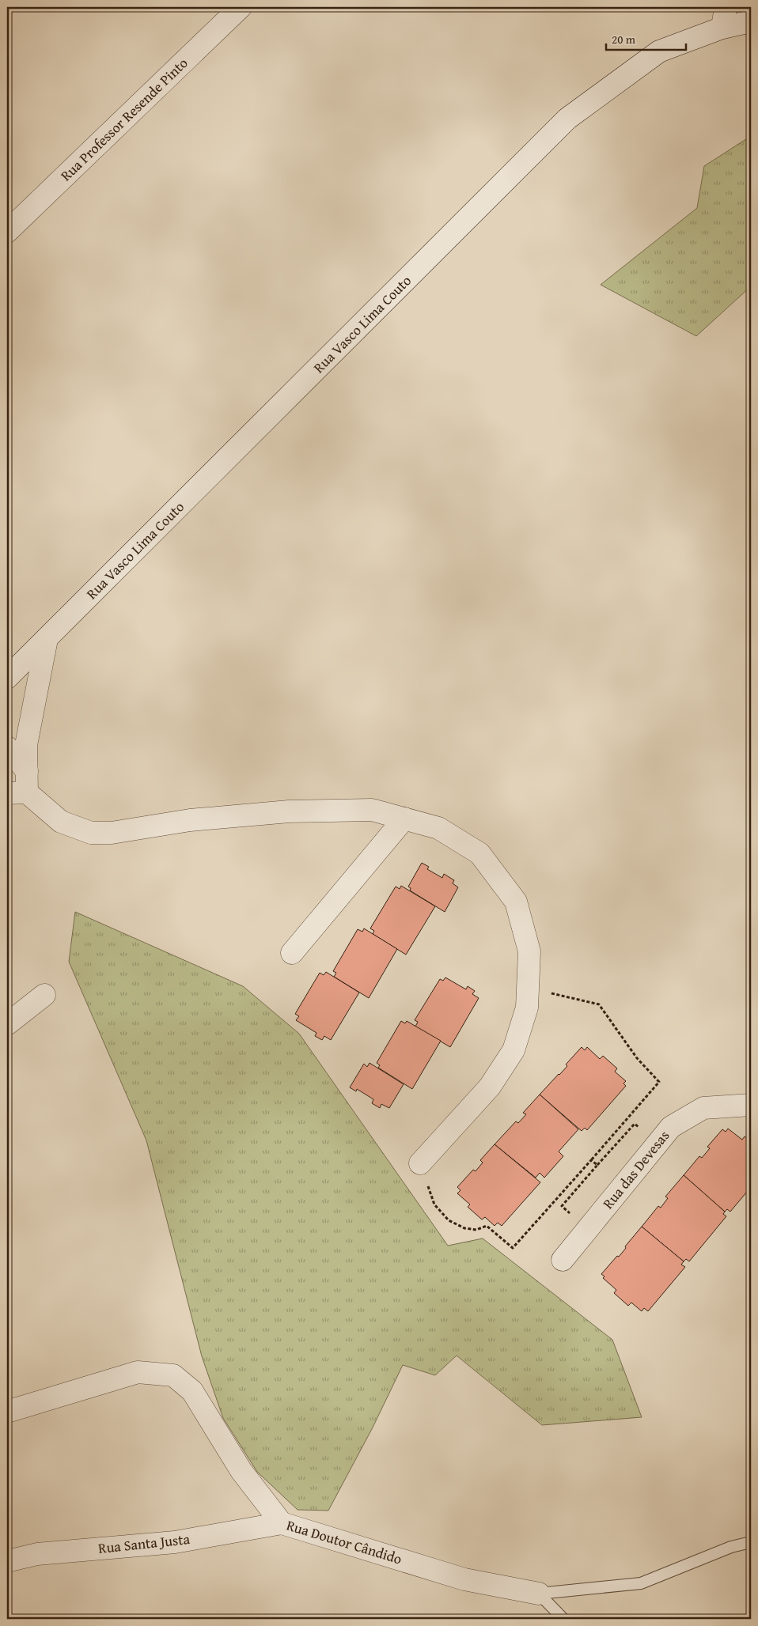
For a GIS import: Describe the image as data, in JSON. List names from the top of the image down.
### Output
{
  "streets": {
    "street": [
      "Rua Professor Resende Pinto",
      "Rua Vasco Lima Couto",
      "Rua das Devesas",
      "Rua Doutor Cândido",
      "Rua Santa Justa"
    ]
  },
  "crossings": [
    ["Rua Doutor Cândido", "Rua Santa Justa"]
  ],
  "scale_bar": "20 m"
}
